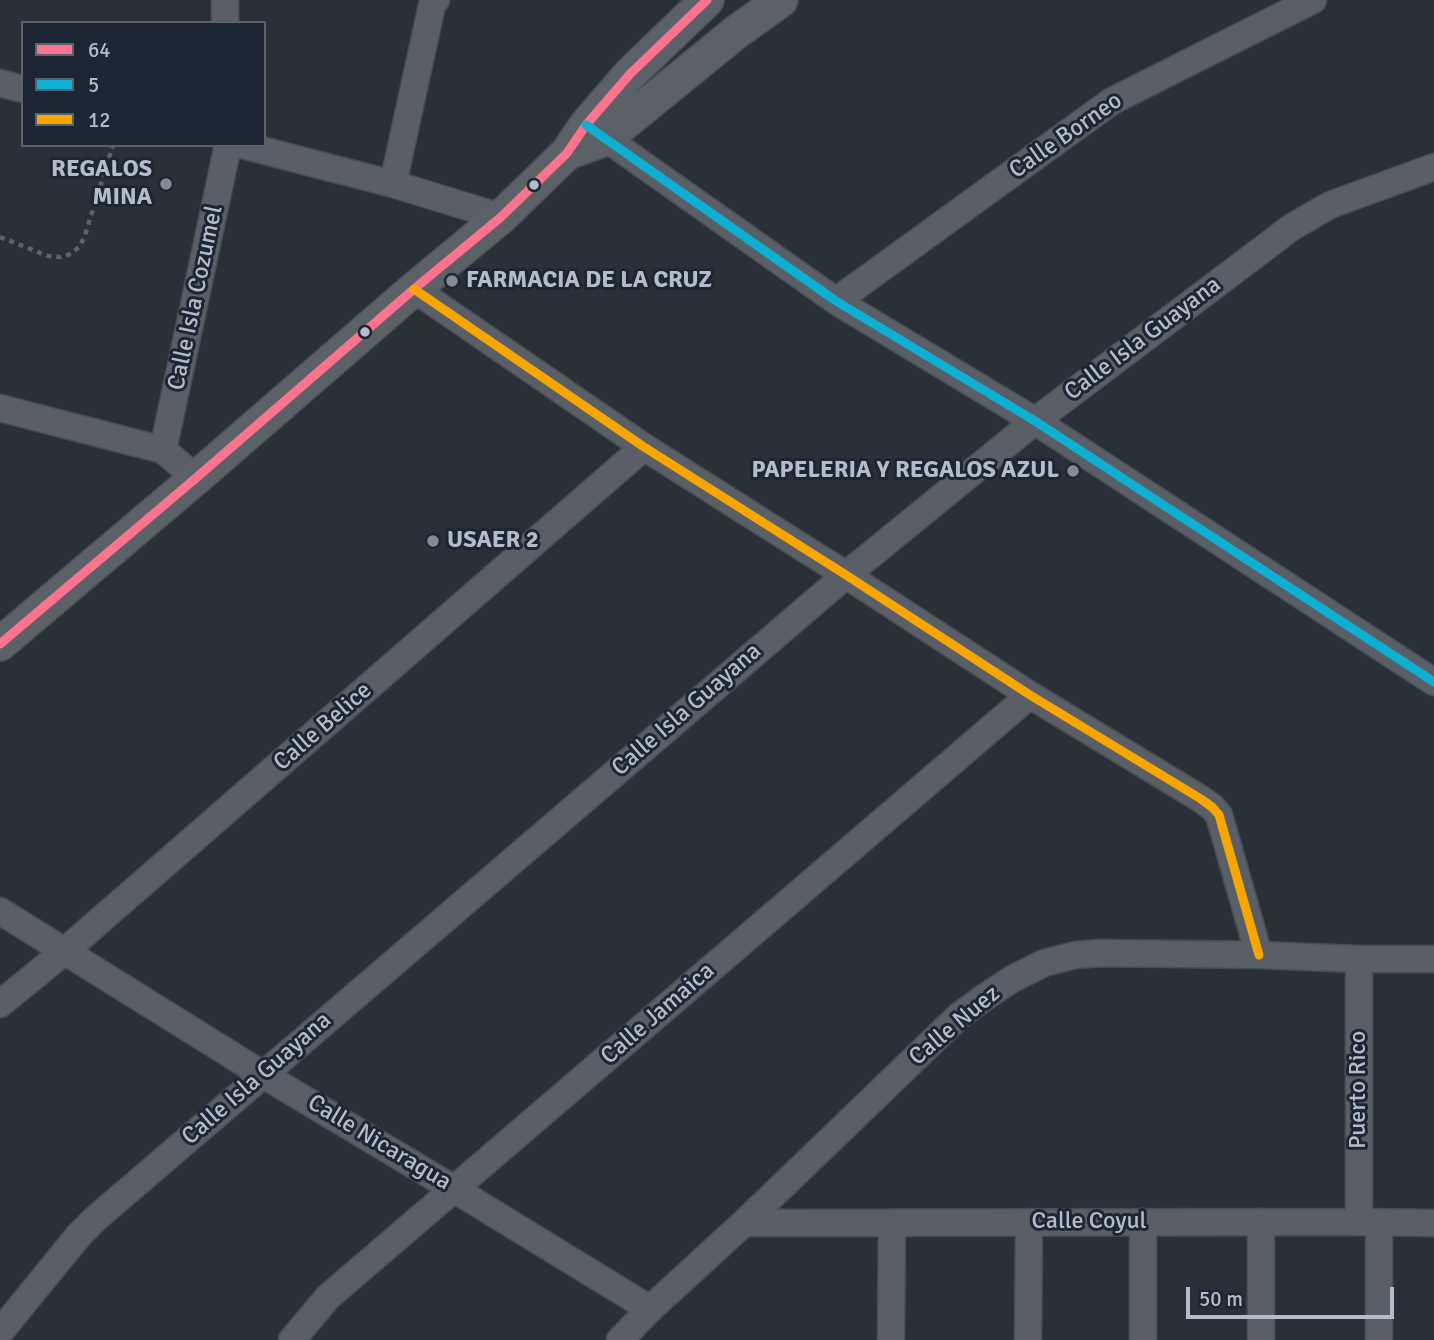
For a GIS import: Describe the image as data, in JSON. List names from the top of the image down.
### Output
{
  "streets": {
    "street": [
      "Calle Borneo",
      "Calle Isla Cozumel",
      "Calle Isla Guayana",
      "Calle Belice",
      "Calle Jamaica",
      "Calle Nuez",
      "Puerto Rico",
      "Calle Nicaragua",
      "Calle Coyul"
    ]
  },
  "crossings": [
    ["Calle Isla Guayana", "Calle Nicaragua"],
    ["Calle Belice", "Calle Nicaragua"],
    ["Calle Jamaica", "Calle Nicaragua"],
    ["Calle Nuez", "Puerto Rico"],
    ["Calle Nuez", "Calle Nicaragua"],
    ["Calle Nuez", "Calle Coyul"],
    ["Puerto Rico", "Calle Coyul"]
  ],
  "places": [
    "REGALOS MINA",
    "FARMACIA DE LA CRUZ",
    "PAPELERIA Y REGALOS AZUL",
    "USAER 2"
  ],
  "lines": ["transit line 64", "transit line 5", "transit line 12"],
  "legend": ["64", "5", "12"],
  "scale_bar": "50 m"
}
